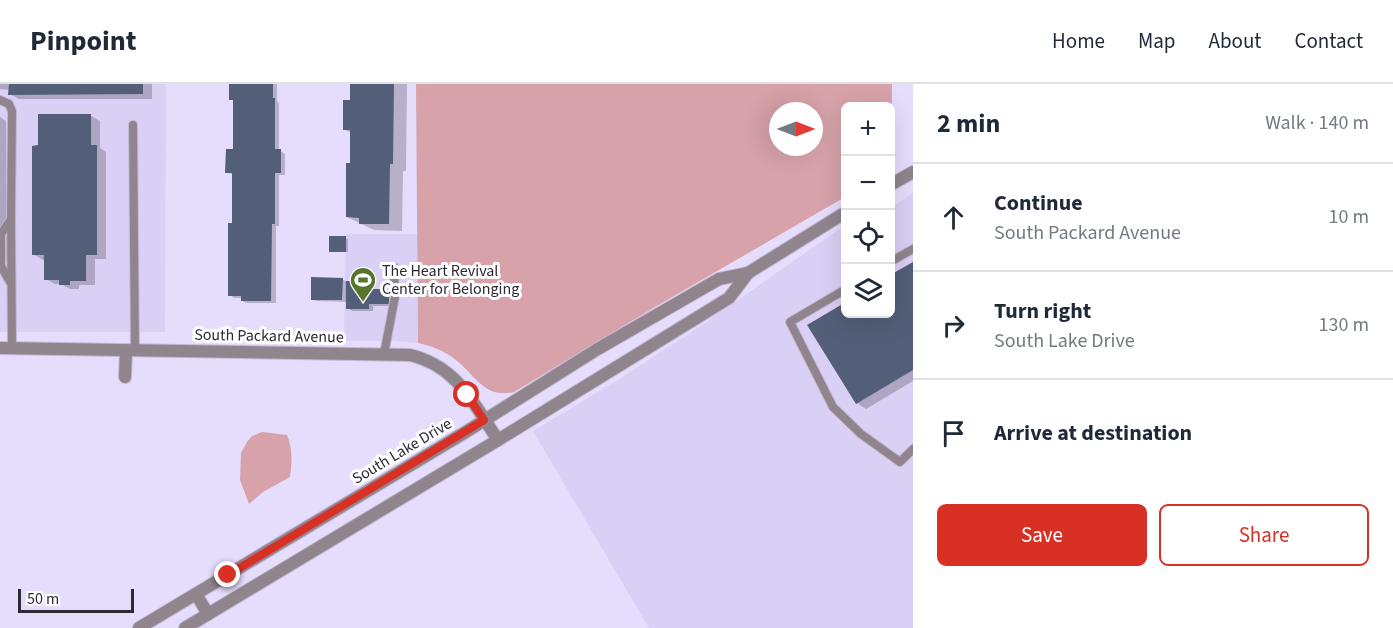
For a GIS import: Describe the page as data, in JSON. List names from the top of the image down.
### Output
{
  "streets": {
    "street": ["South Packard Avenue", "South Lake Drive"]
  },
  "crossings": [
    ["South Packard Avenue", "South Lake Drive"]
  ],
  "places": {
    "sports": ["The Heart Revival Center for Belonging"]
  },
  "scale_bar": "50 m",
  "north": "right",
  "page": {
    "header": "Pinpoint",
    "nav": [
      "Home",
      "Map",
      "About",
      "Contact"
    ],
    "heading": ["2 min", "Walk · 140 m"],
    "map_buttons": ["+", "−"],
    "list": [
      ["Continue", "South Packard Avenue", "10 m"],
      ["Turn right", "South Lake Drive", "130 m"],
      "Arrive at destination"
    ],
    "buttons": ["Save", "Share"],
    "scale": "50 m"
  }
}
